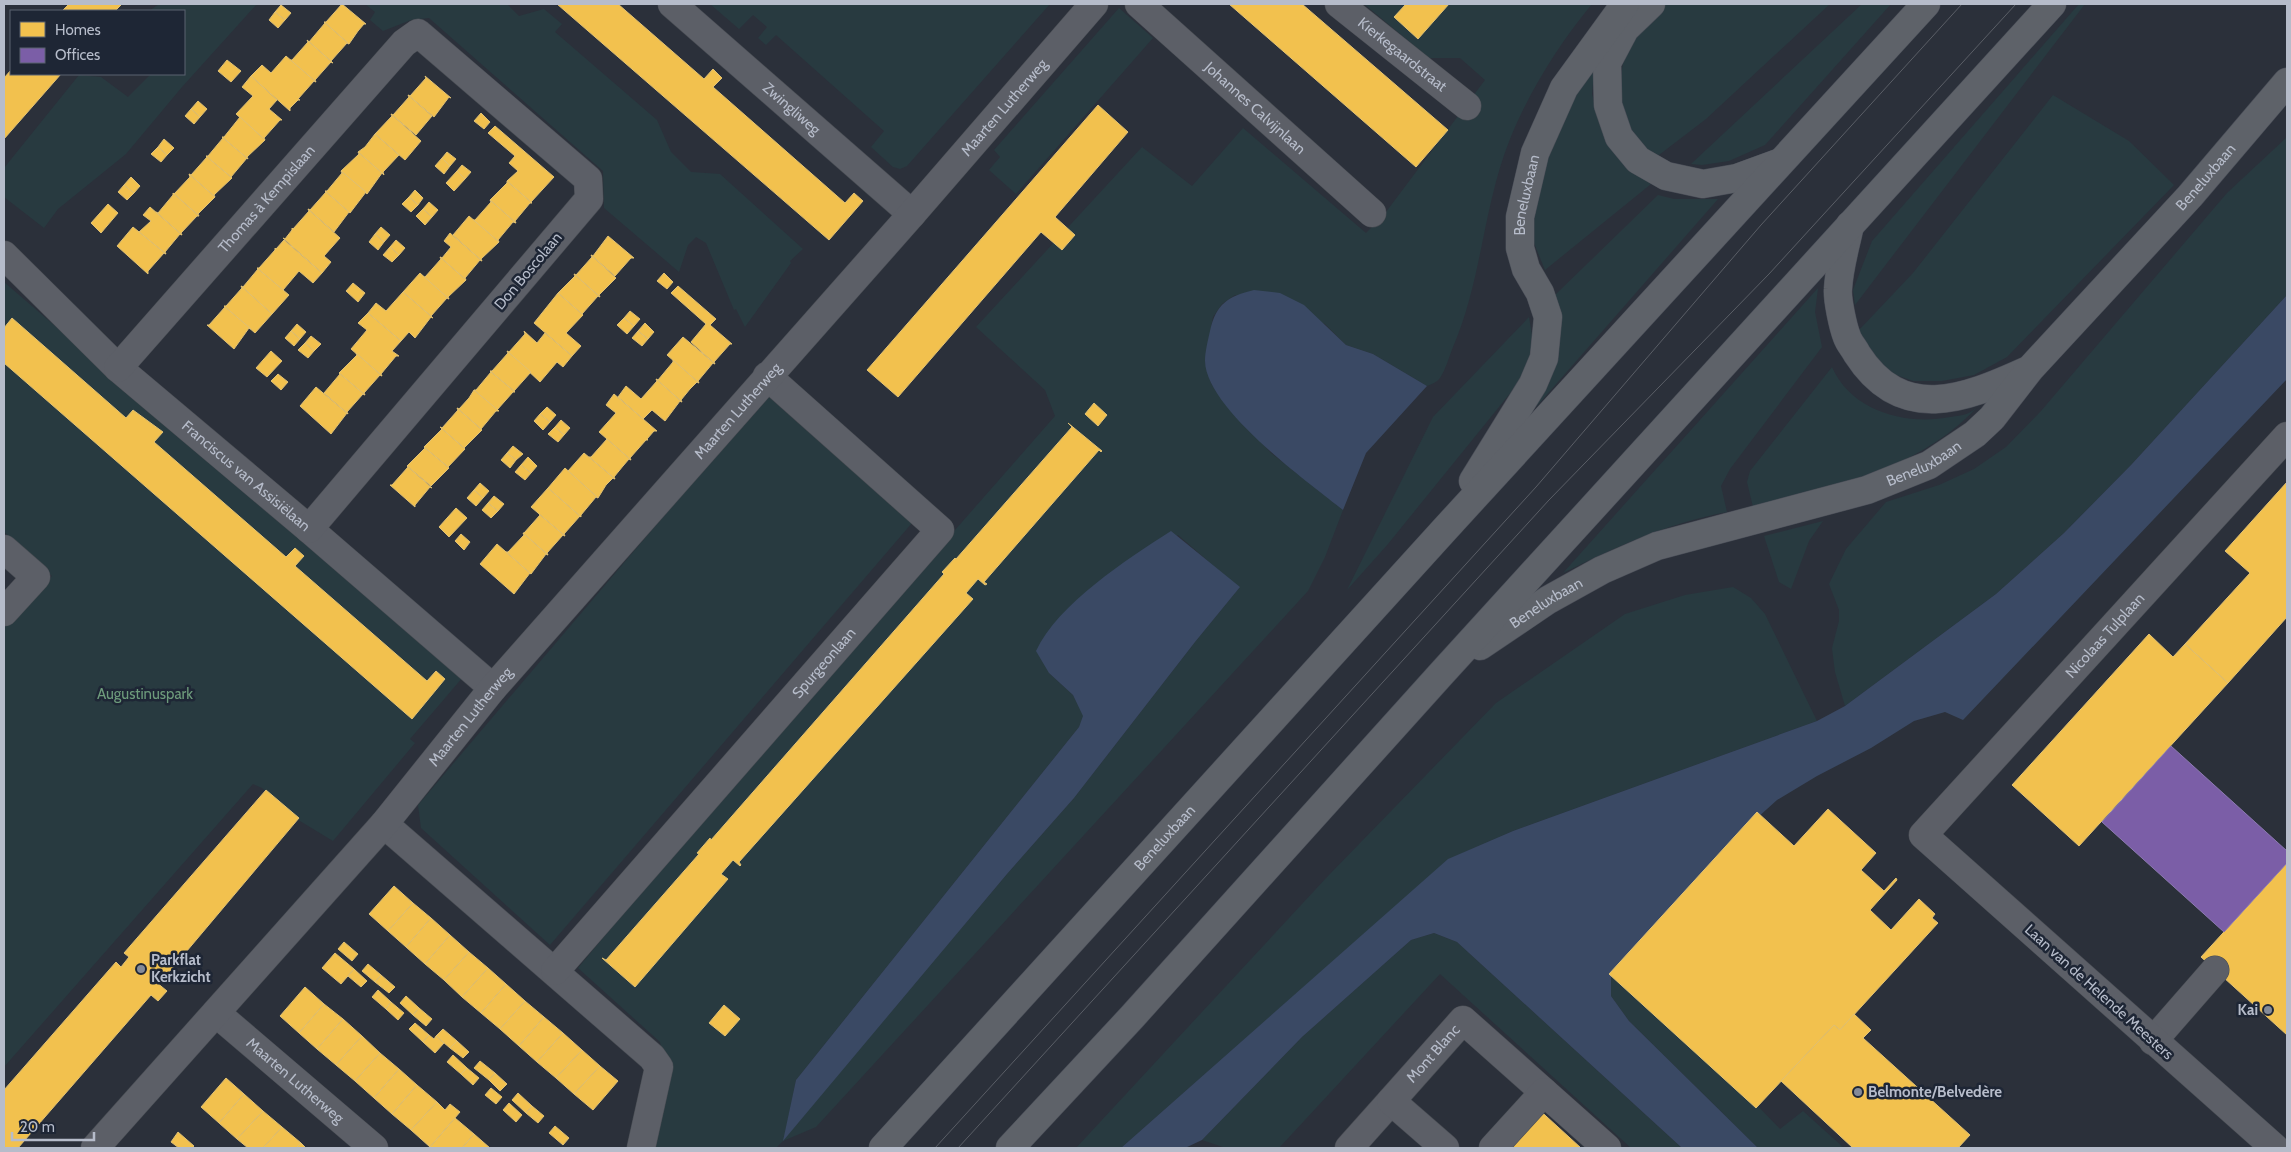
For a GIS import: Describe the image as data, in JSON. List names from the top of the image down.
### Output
{
  "streets": {
    "main road": ["Beneluxbaan"],
    "street": [
      "Kierkegaardstraat",
      "Maarten Lutherweg",
      "Johannes Calvijnlaan",
      "Zwingliweg",
      "Thomas à Kempislaan",
      "Don Boscolaan",
      "Franciscus van Assisiëlaan",
      "Nicolaas Tulplaan",
      "Spurgeonlaan",
      "Laan van de Helende Meesters",
      "Mont Blanc"
    ]
  },
  "crossings": [
    ["Maarten Lutherweg", "Zwingliweg"],
    ["Maarten Lutherweg", "Franciscus van Assisiëlaan"],
    ["Maarten Lutherweg", "Spurgeonlaan"],
    ["Thomas à Kempislaan", "Don Boscolaan"],
    ["Thomas à Kempislaan", "Franciscus van Assisiëlaan"],
    ["Don Boscolaan", "Franciscus van Assisiëlaan"],
    ["Nicolaas Tulplaan", "Laan van de Helende Meesters"]
  ],
  "parks": ["Augustinuspark"],
  "places": ["Parkflat Kerkzicht", "Kai", "Belmonte/Belvedère"],
  "legend": ["Homes", "Offices"],
  "scale_bar": "20 m"
}
